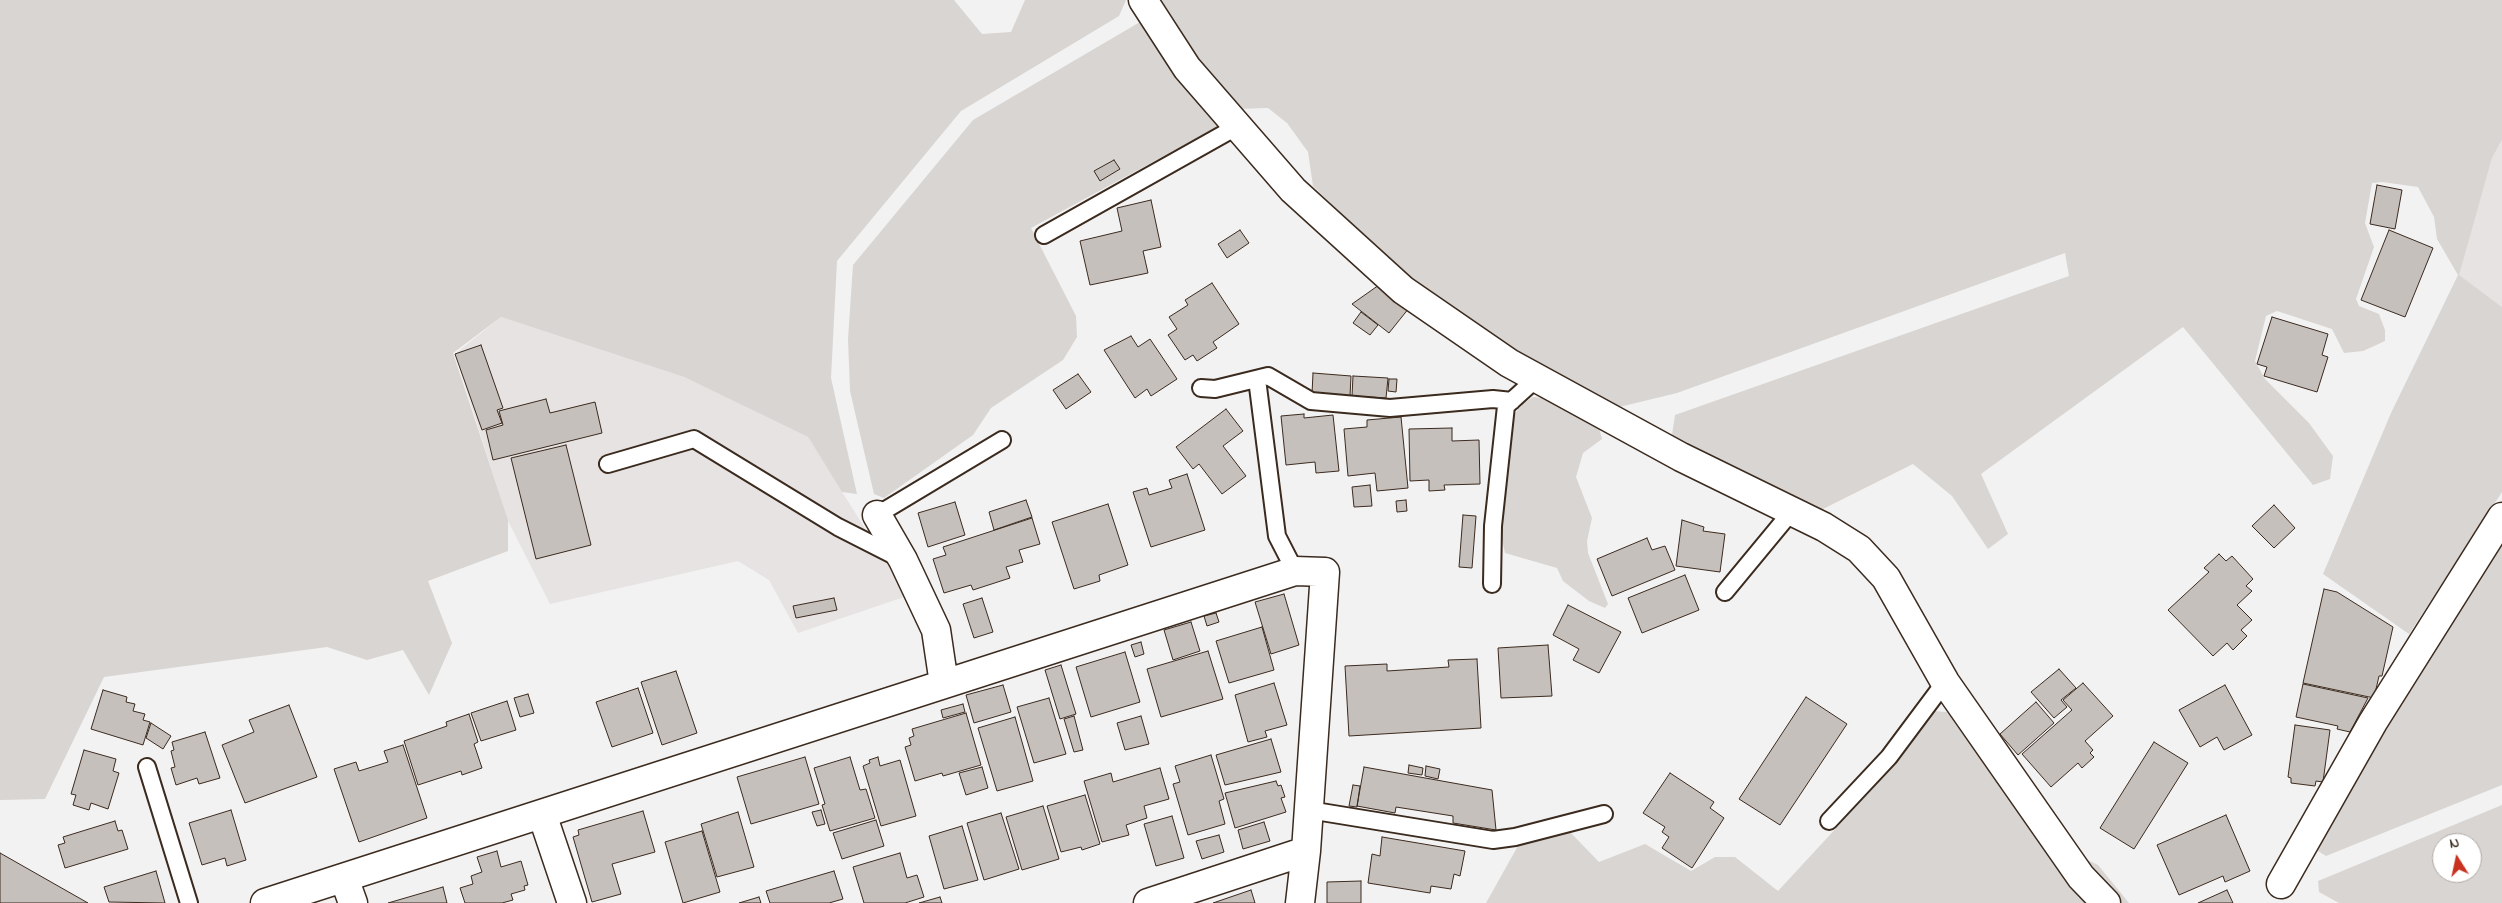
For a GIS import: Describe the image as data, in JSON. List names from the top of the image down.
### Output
{
  "north": "top"
}
